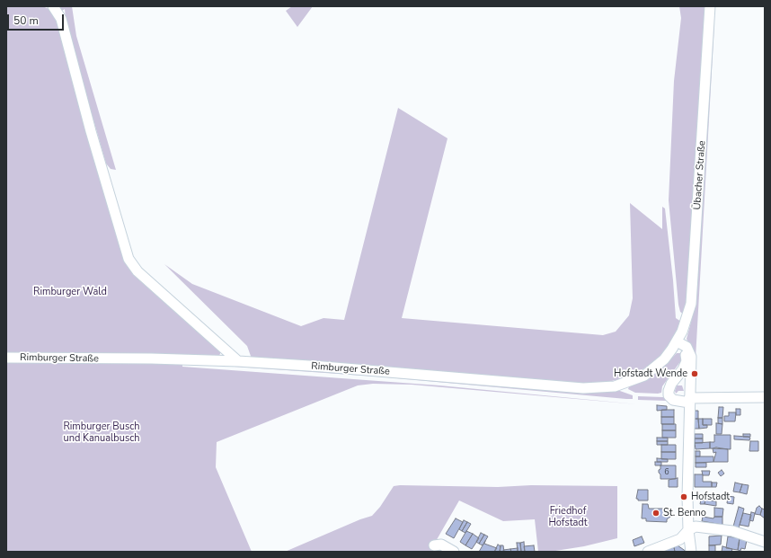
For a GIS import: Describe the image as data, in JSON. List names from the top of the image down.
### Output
{
  "streets": {
    "street": ["Übacher Straße", "Rimburger Straße"]
  },
  "crossings": [
    ["Übacher Straße", "Rimburger Straße"]
  ],
  "parks": ["Rimburger Wald", "Rimburger Busch und Kanualbusch", "Friedhof Hofstadt"],
  "places": ["Hofstadt Wende", "Hofstadt", "St. Benno"],
  "house_numbers": ["6"],
  "scale_bar": "50 m"
}
